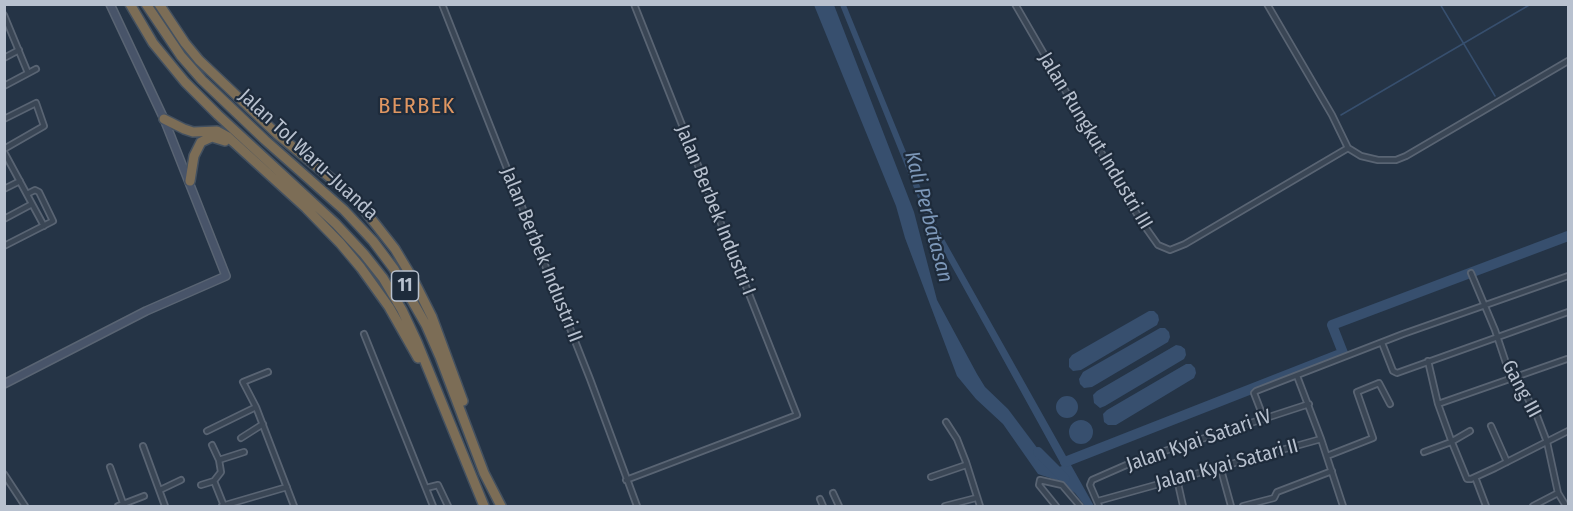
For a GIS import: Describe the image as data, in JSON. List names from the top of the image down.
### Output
{
  "streets": {
    "highway": ["Jalan Tol Waru–Juanda", "11"],
    "street": [
      "Jalan Rungkut Industri III",
      "Jalan Berbek Industri I",
      "Jalan Berbek Industri II",
      "Gang III",
      "Jalan Kyai Satari IV",
      "Jalan Kyai Satari II"
    ]
  },
  "crossings": [
    ["Jalan Berbek Industri I", "Jalan Berbek Industri II"],
    ["Jalan Kyai Satari IV", "Jalan Kyai Satari II"]
  ],
  "districts": ["BERBEK"],
  "water": ["Kali Perbatasan"]
}
